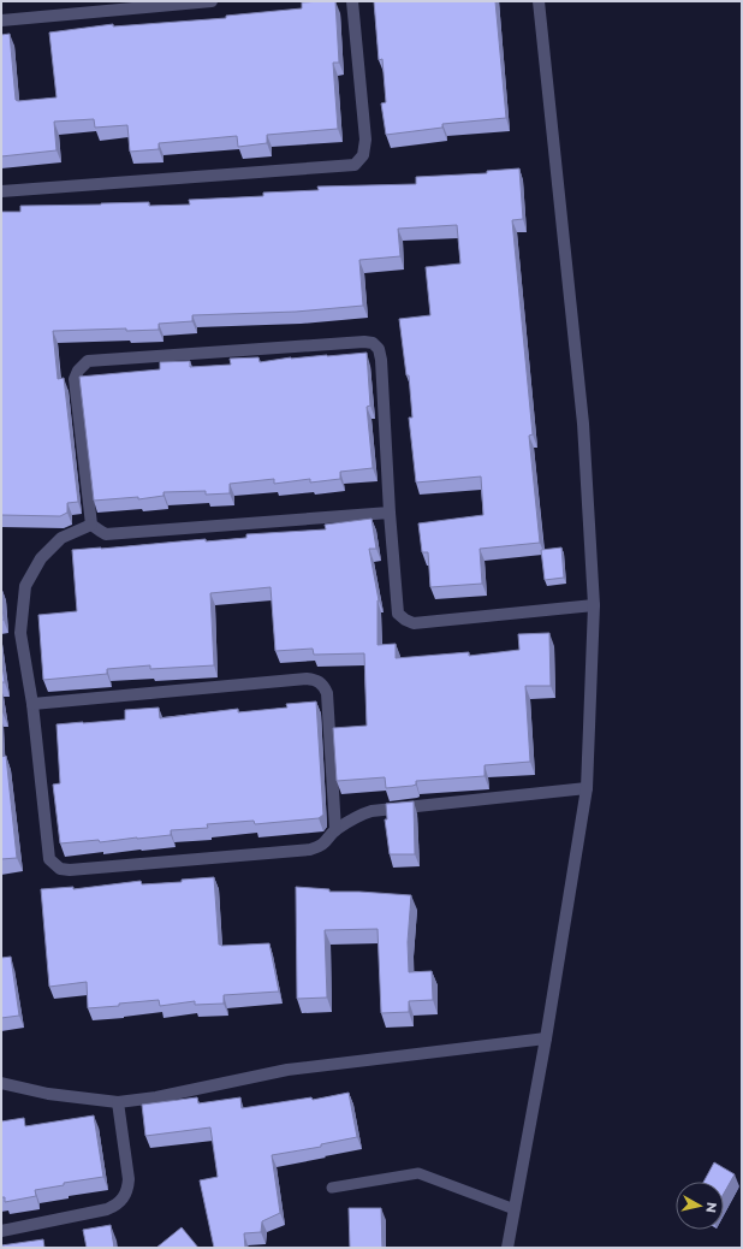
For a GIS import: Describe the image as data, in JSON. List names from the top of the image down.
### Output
{
  "north": "right"
}
